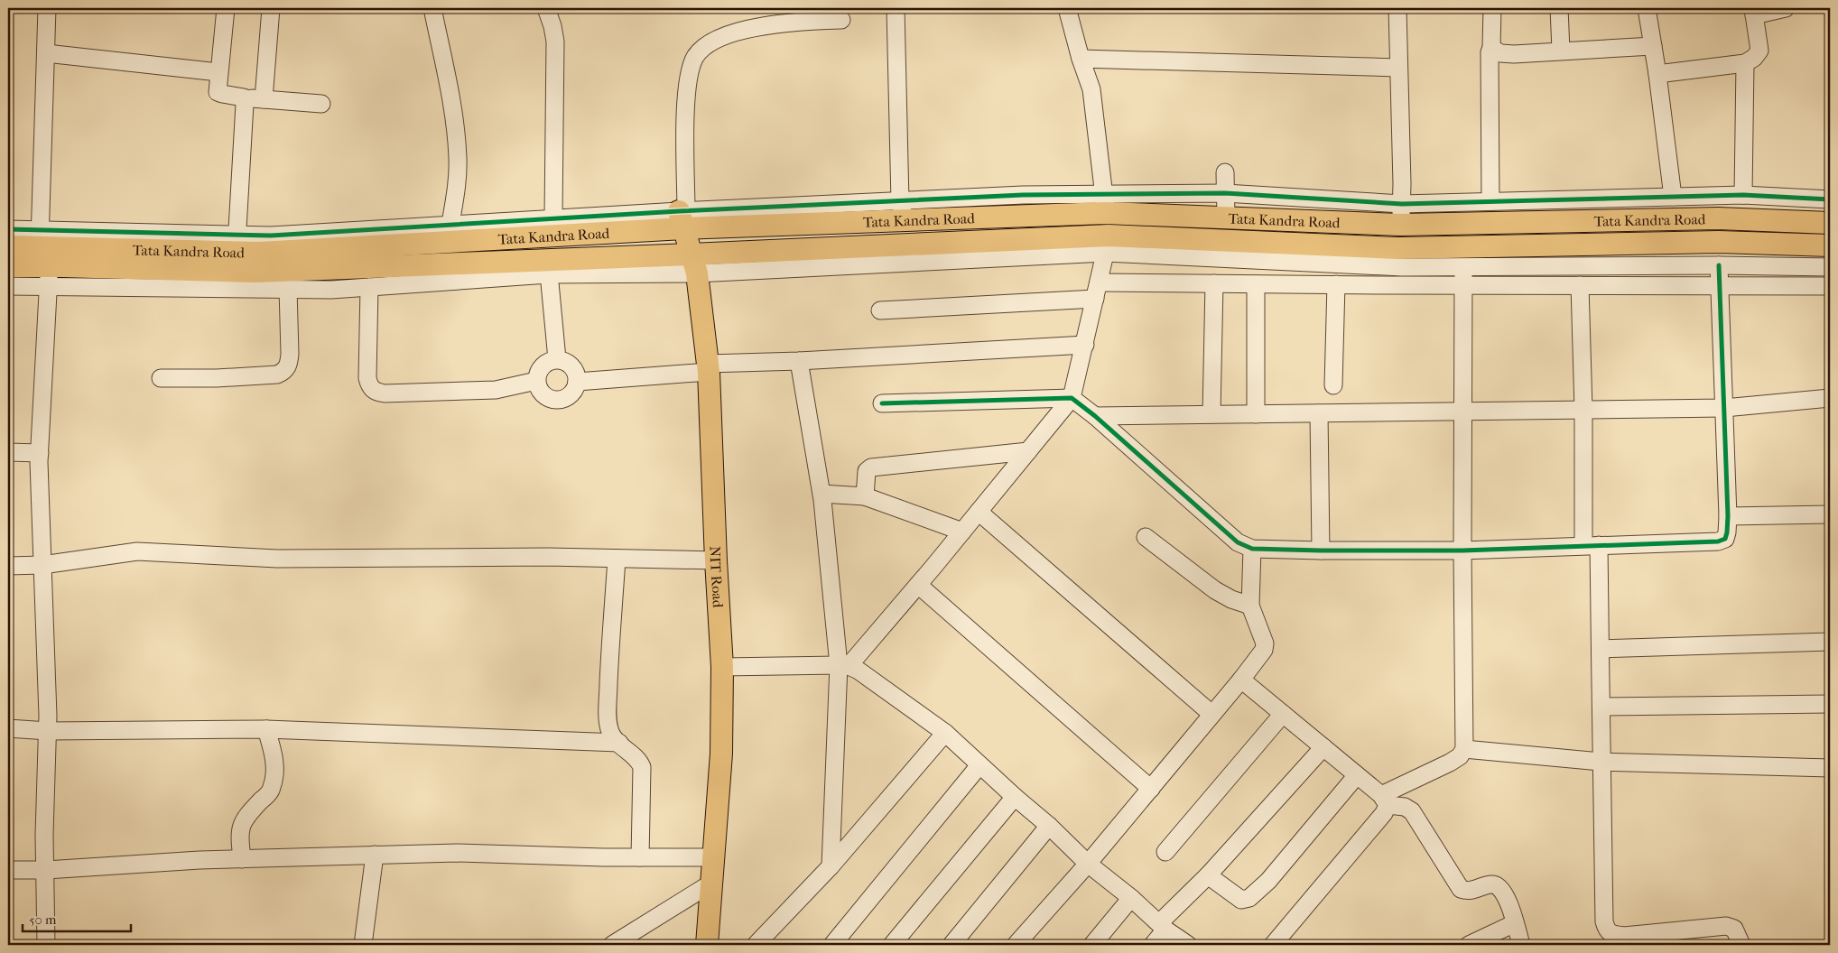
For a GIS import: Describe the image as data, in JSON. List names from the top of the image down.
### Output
{
  "streets": {
    "main road": ["Tata Kandra Road", "NIT Road"]
  },
  "crossings": [
    ["Tata Kandra Road", "NIT Road"]
  ],
  "scale_bar": "50 m"
}
